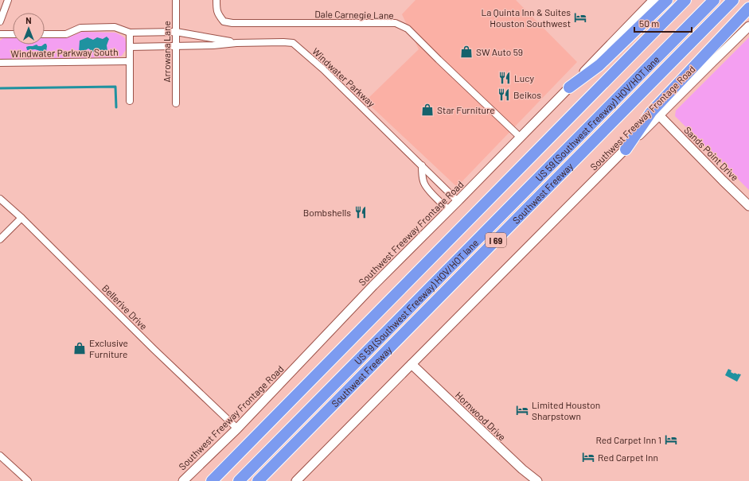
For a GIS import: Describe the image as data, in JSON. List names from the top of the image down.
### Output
{
  "streets": {
    "highway": ["US 59 (Southwest Freeway) HOV/HOT lane", "Southwest Freeway", "I 69"],
    "main road": ["Southwest Freeway Frontage Road", "Sands Point Drive", "Hornwood Drive"],
    "street": [
      "Dale Carnegie Lane",
      "Arrowana Lane",
      "Windwater Parkway South",
      "Windwater Parkway",
      "Bellerive Drive"
    ]
  },
  "crossings": [
    ["Dale Carnegie Lane", "Southwest Freeway Frontage Road"],
    ["Arrowana Lane", "Windwater Parkway"],
    ["Windwater Parkway", "Southwest Freeway Frontage Road"],
    ["Southwest Freeway Frontage Road", "Sands Point Drive"],
    ["Southwest Freeway Frontage Road", "Bellerive Drive"],
    ["Southwest Freeway Frontage Road", "Hornwood Drive"]
  ],
  "places": {
    "hotel": [
      "La Quinta Inn & Suites Houston Southwest",
      "Limited Houston Sharpstown",
      "Red Carpet Inn 1",
      "Red Carpet Inn"
    ],
    "shop": ["SW Auto 59", "Star Furniture", "Exclusive Furniture"],
    "restaurant": ["Lucy", "Beikos", "Bombshells"]
  },
  "scale_bar": "50 m",
  "north": "top"
}
